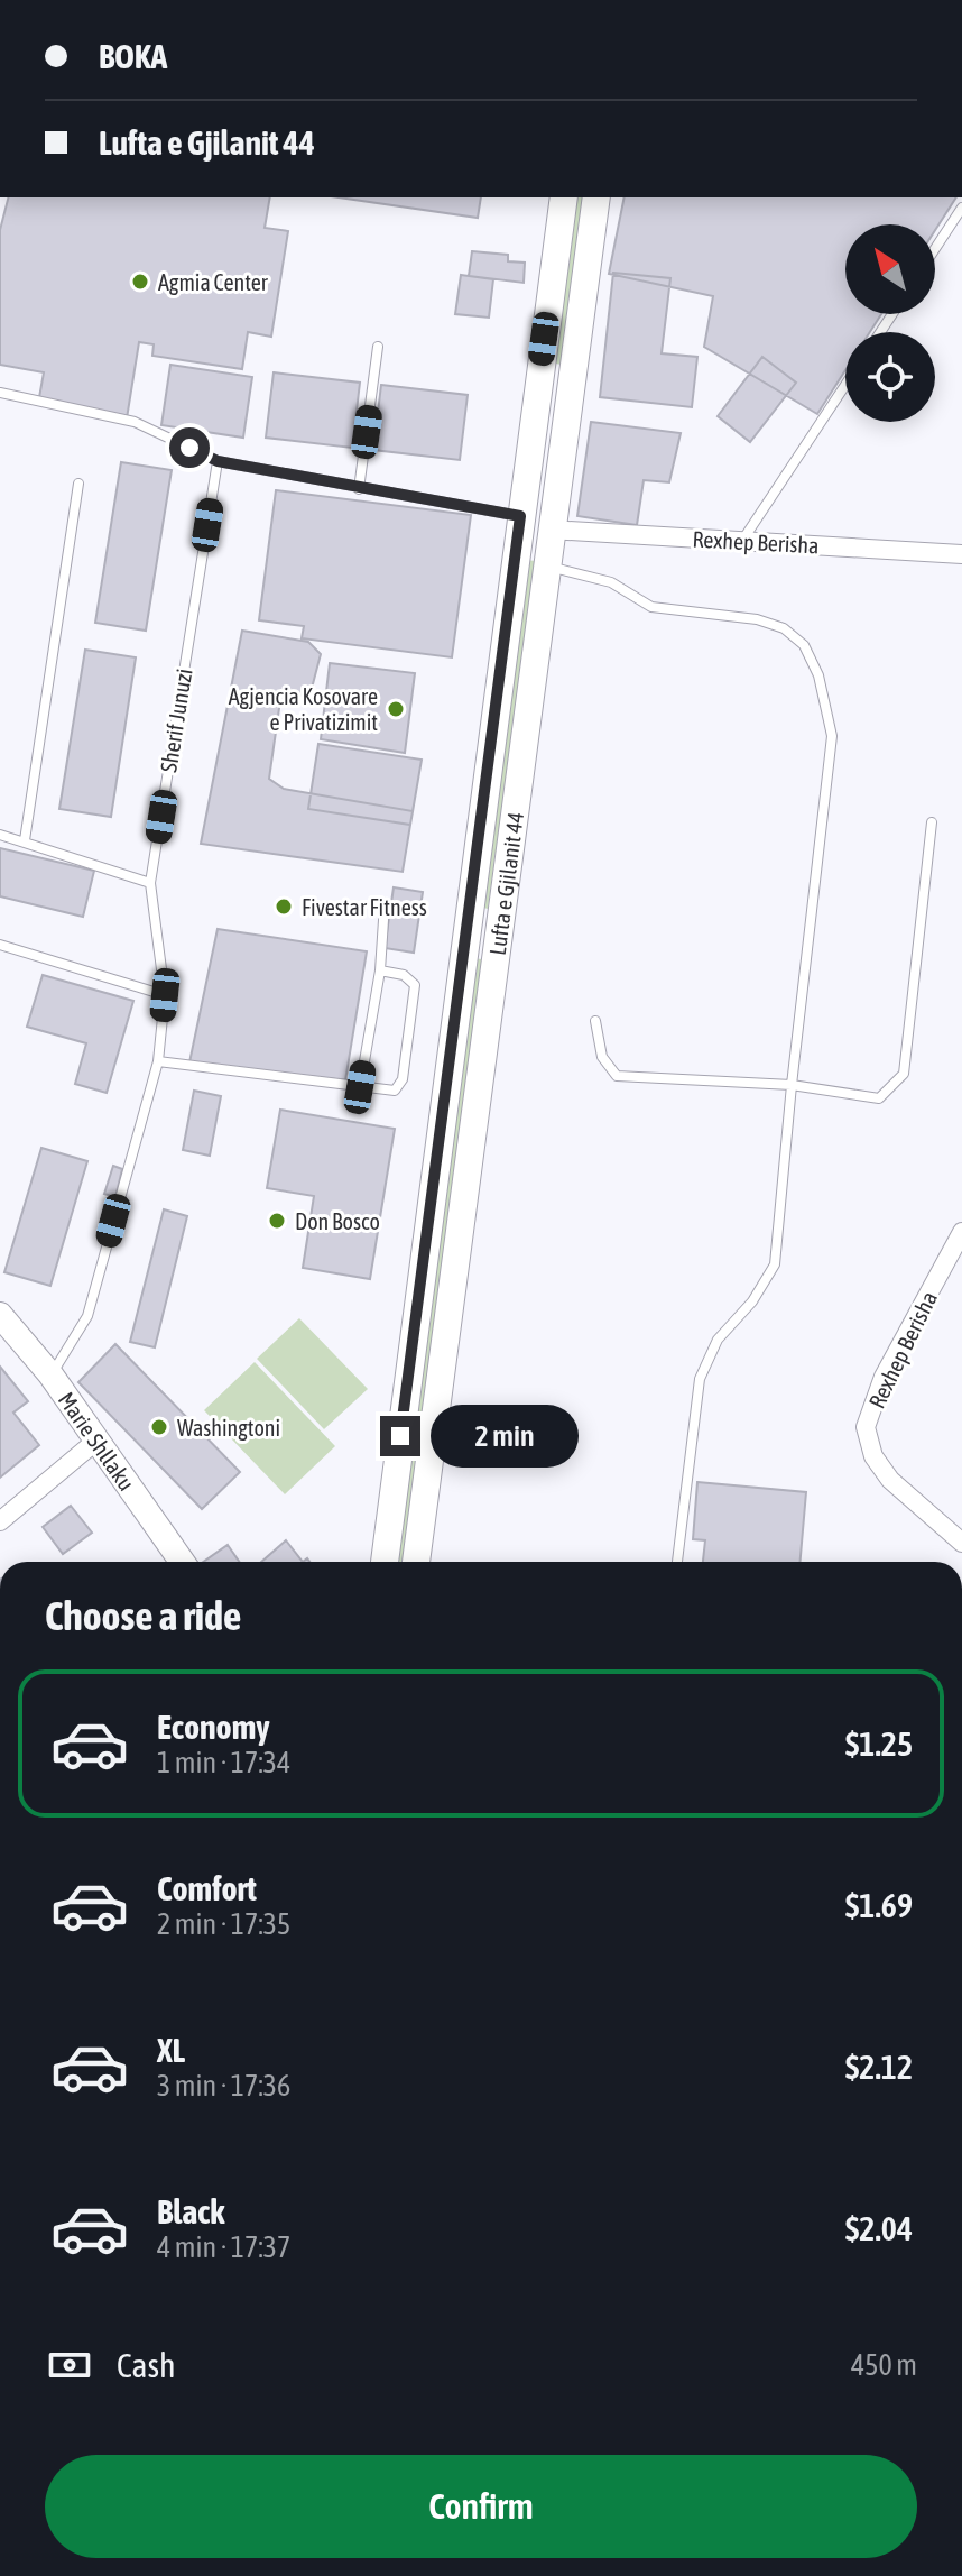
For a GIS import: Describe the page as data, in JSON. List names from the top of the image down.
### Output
{
  "streets": {
    "main road": ["Lufta e Gjilanit 44"],
    "street": ["Rexhep Berisha", "Marie Shllaku"],
    "lane": ["Sherif Junuzi"]
  },
  "crossings": [
    ["Rexhep Berisha", "Lufta e Gjilanit 44"],
    ["Sherif Junuzi", "Marie Shllaku"]
  ],
  "places": [
    "Agmia Center",
    "Agjencia Kosovare e Privatizimit",
    "Fivestar Fitness",
    "Don Bosco",
    "Washingtoni"
  ],
  "north": "top left",
  "page": {
    "banner": ["BOKA", "Lufta e Gjilanit 44"],
    "bubble": "2 min",
    "heading": "Choose a ride",
    "list": [
      {
        "name": "Economy",
        "note": "1 min · 17:34",
        "value": "$1.25"
      },
      {
        "name": "Comfort",
        "note": "2 min · 17:35",
        "value": "$1.69"
      },
      {
        "name": "XL",
        "note": "3 min · 17:36",
        "value": "$2.12"
      },
      {
        "name": "Black",
        "note": "4 min · 17:37",
        "value": "$2.04"
      }
    ],
    "pay": ["Cash", "450 m"],
    "buttons": "Confirm"
  }
}
